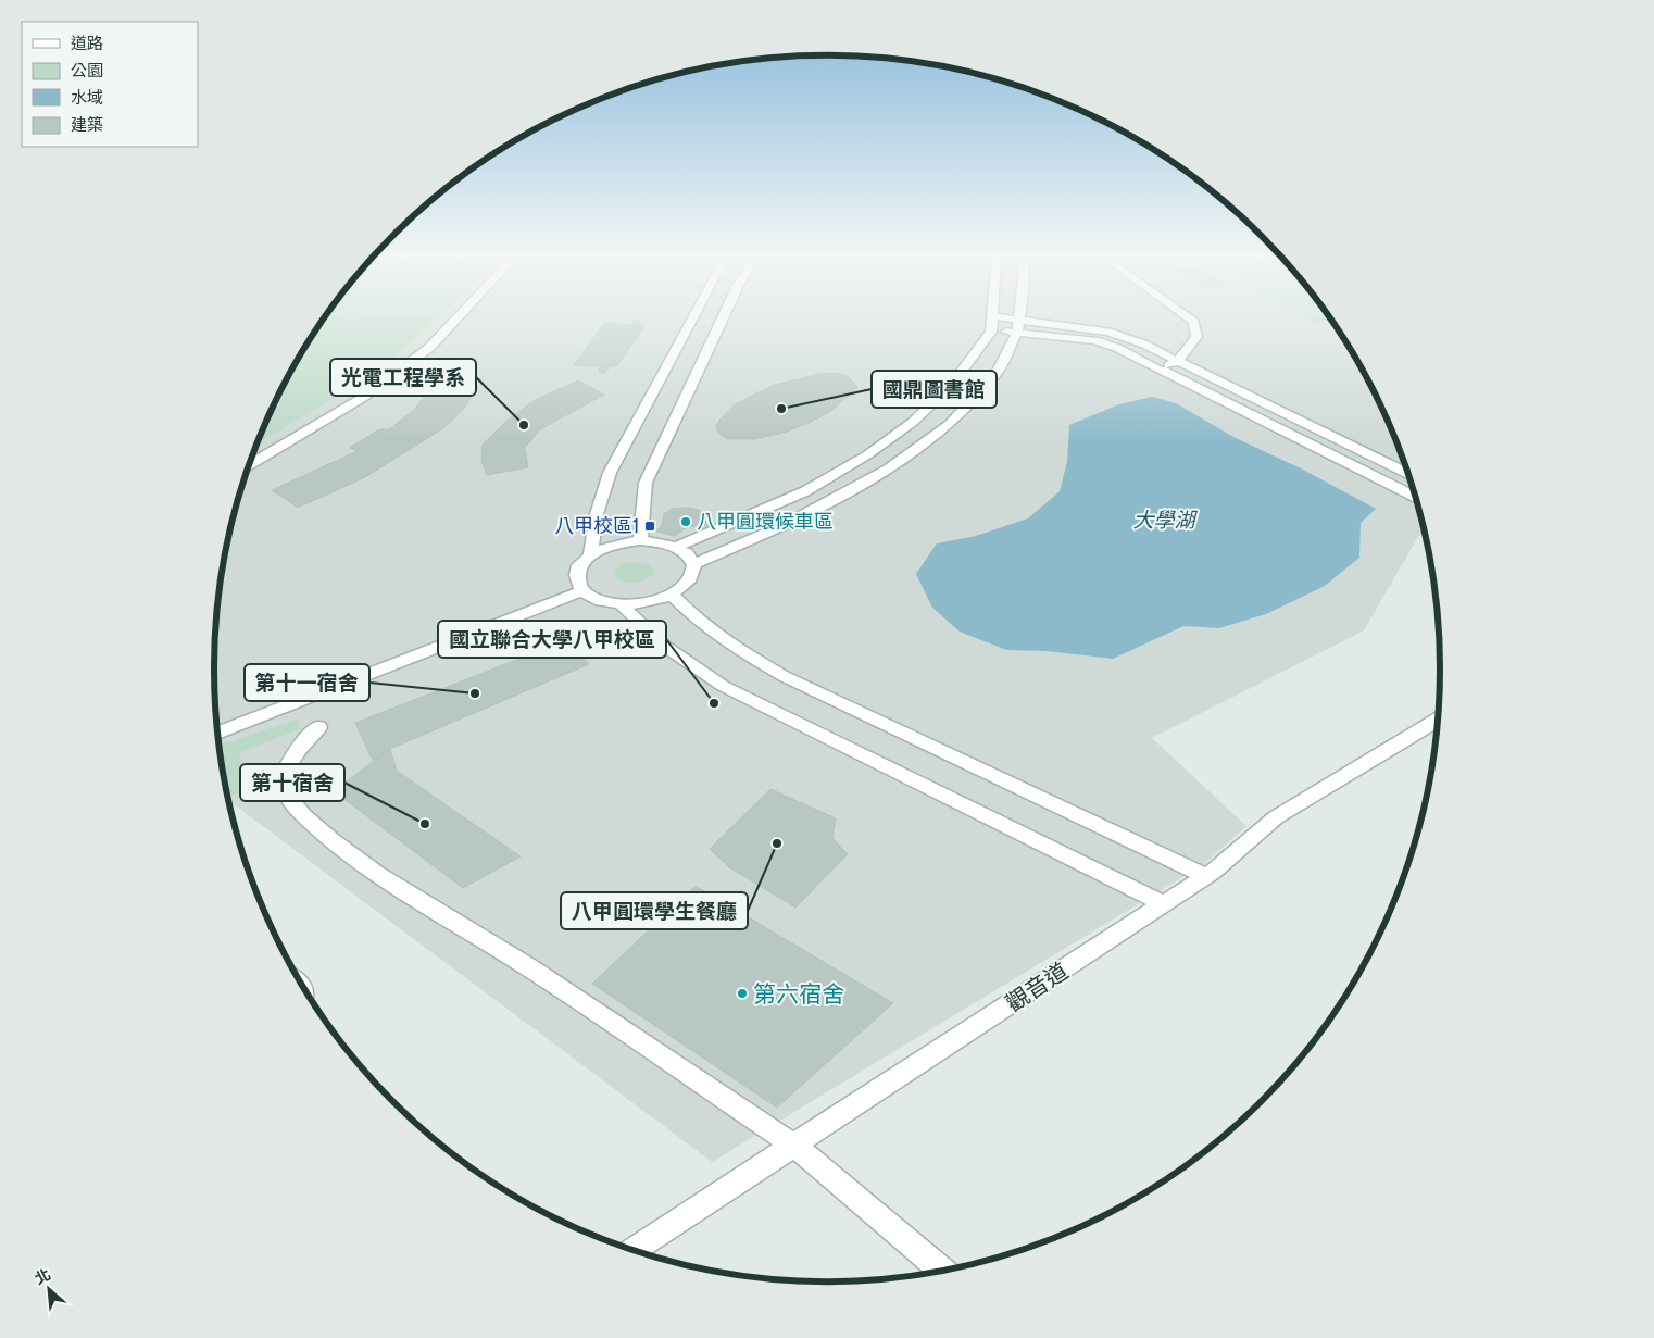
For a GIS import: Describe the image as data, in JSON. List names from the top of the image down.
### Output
{
  "streets": {
    "street": ["觀音道"]
  },
  "water": ["大學湖"],
  "places": {
    "other": [
      "國鼎圖書館",
      "光電工程學系",
      "八甲圓環候車區",
      "第十一宿舍",
      "國立聯合大學八甲校區",
      "第十宿舍",
      "八甲圓環學生餐廳",
      "第六宿舍"
    ],
    "transit": ["八甲校區1"]
  },
  "legend": [
    "道路",
    "公園",
    "水域",
    "建築"
  ],
  "north": "top left"
}
